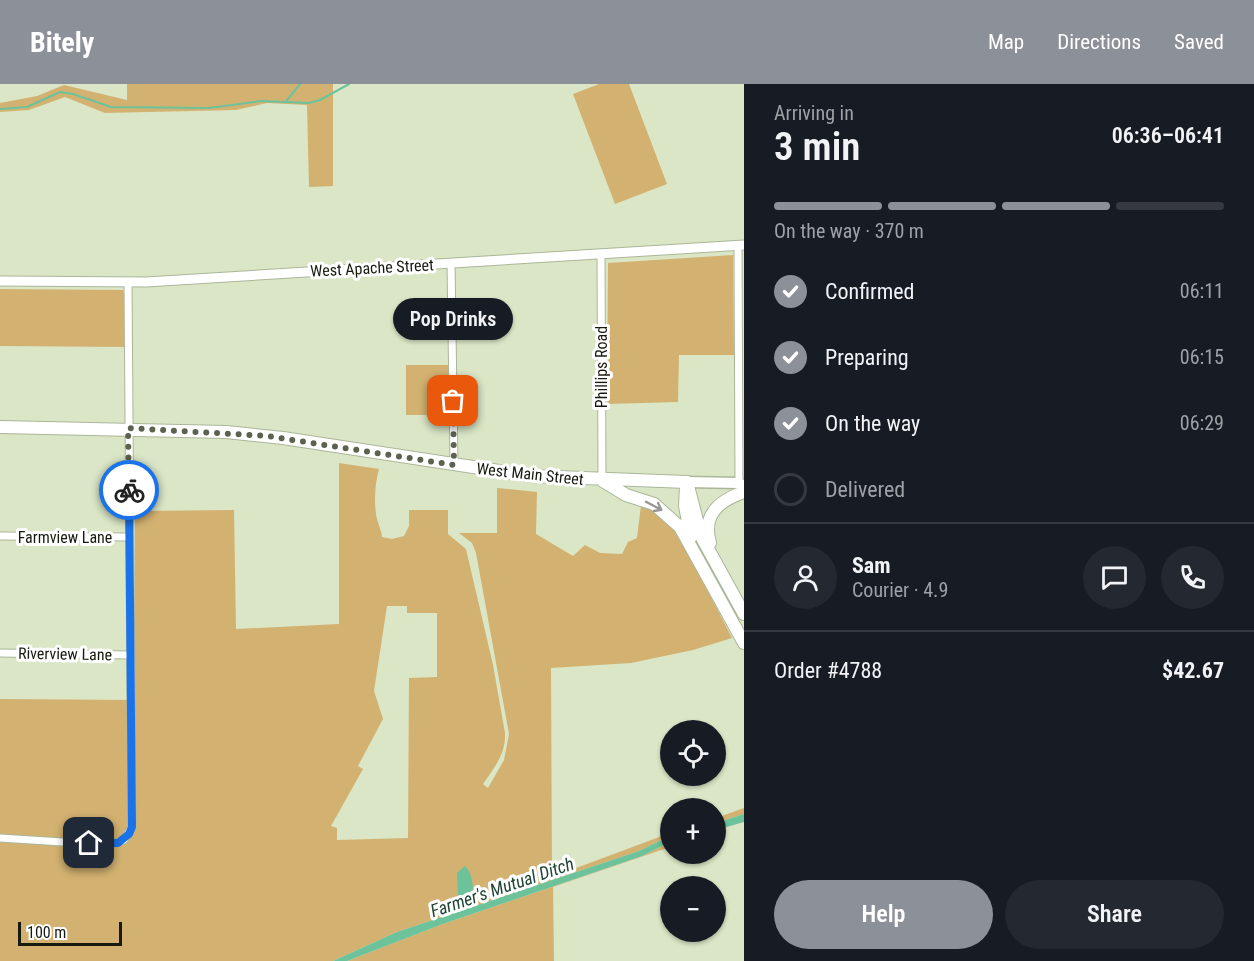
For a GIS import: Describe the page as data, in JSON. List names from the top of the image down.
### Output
{
  "streets": {
    "highway": ["West Main Street"],
    "main road": ["West Apache Street"],
    "street": ["Phillips Road", "Farmview Lane", "Riverview Lane"]
  },
  "crossings": [
    ["West Apache Street", "Phillips Road"],
    ["Phillips Road", "West Main Street"]
  ],
  "water": ["Farmer's Mutual Ditch"],
  "places": ["Pop Drinks"],
  "scale_bar": "100 m",
  "page": {
    "header": "Bitely",
    "nav": ["Map", "Directions", "Saved"],
    "heading": ["3 min", "Arriving in", "06:36–06:41"],
    "panel": [
      "Sam",
      "Courier · 4.9",
      "Order #4788",
      "$42.67"
    ],
    "bar": "On the way · 370 m",
    "list": [
      ["Confirmed", "06:11"],
      ["Preparing", "06:15"],
      ["On the way", "06:29"],
      "Delivered"
    ],
    "bubble": "Pop Drinks",
    "map_buttons": ["+", "−"],
    "buttons": ["Help", "Share"],
    "scale": "100 m"
  }
}
